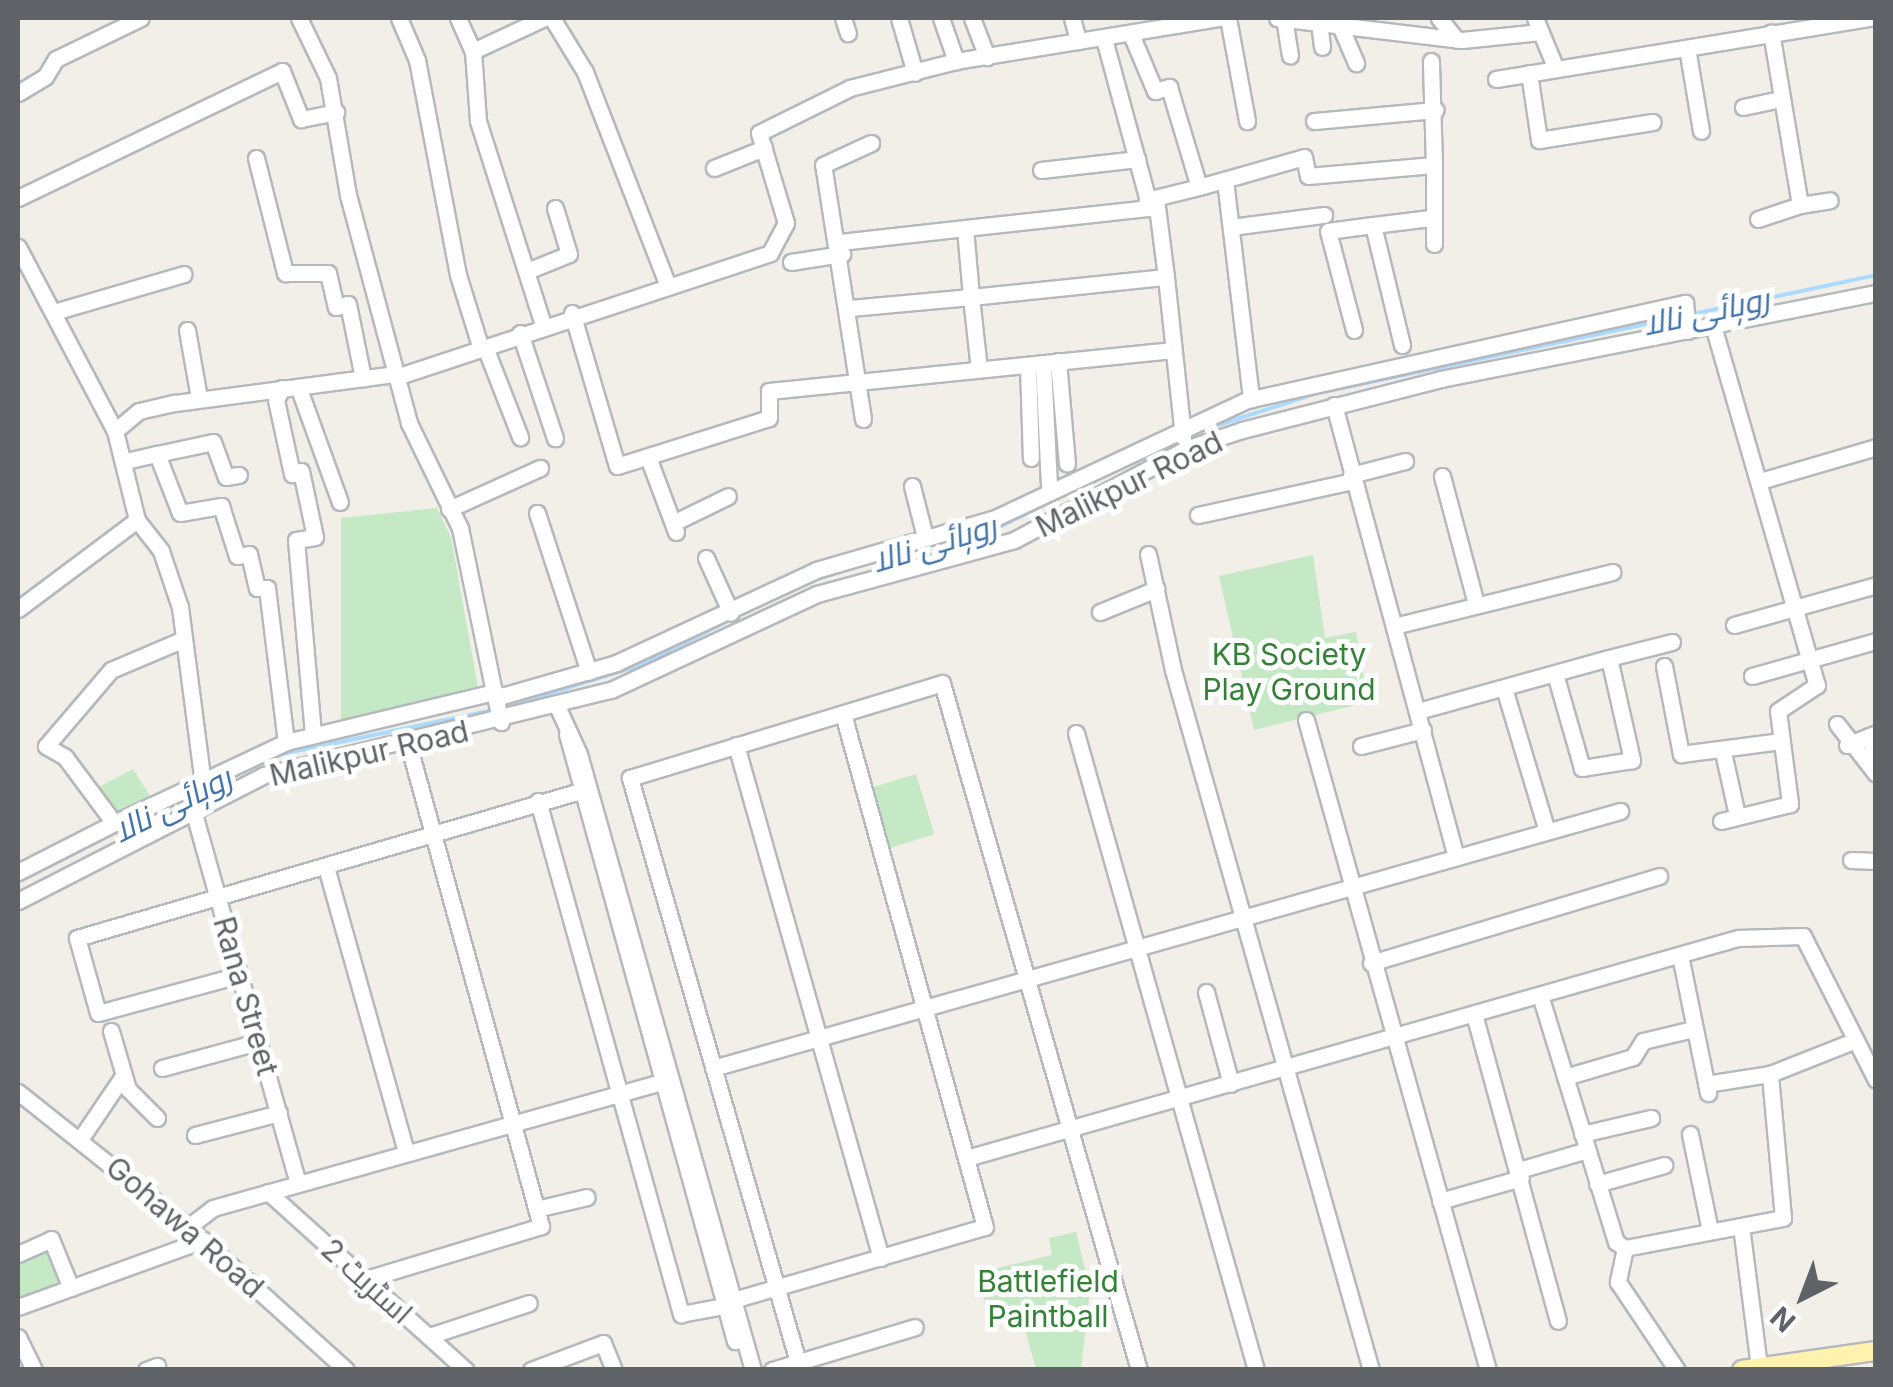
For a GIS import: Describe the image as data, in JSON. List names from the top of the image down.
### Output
{
  "streets": {
    "street": [
      "Malikpur Road",
      "Rana Street",
      "Gohawa Road",
      "اسٹریٹ 2"
    ]
  },
  "crossings": [
    ["Malikpur Road", "Rana Street"]
  ],
  "water": ["روہائی نالا"],
  "parks": ["KB Society Play Ground", "Battlefield Paintball"],
  "north": "bottom left"
}
